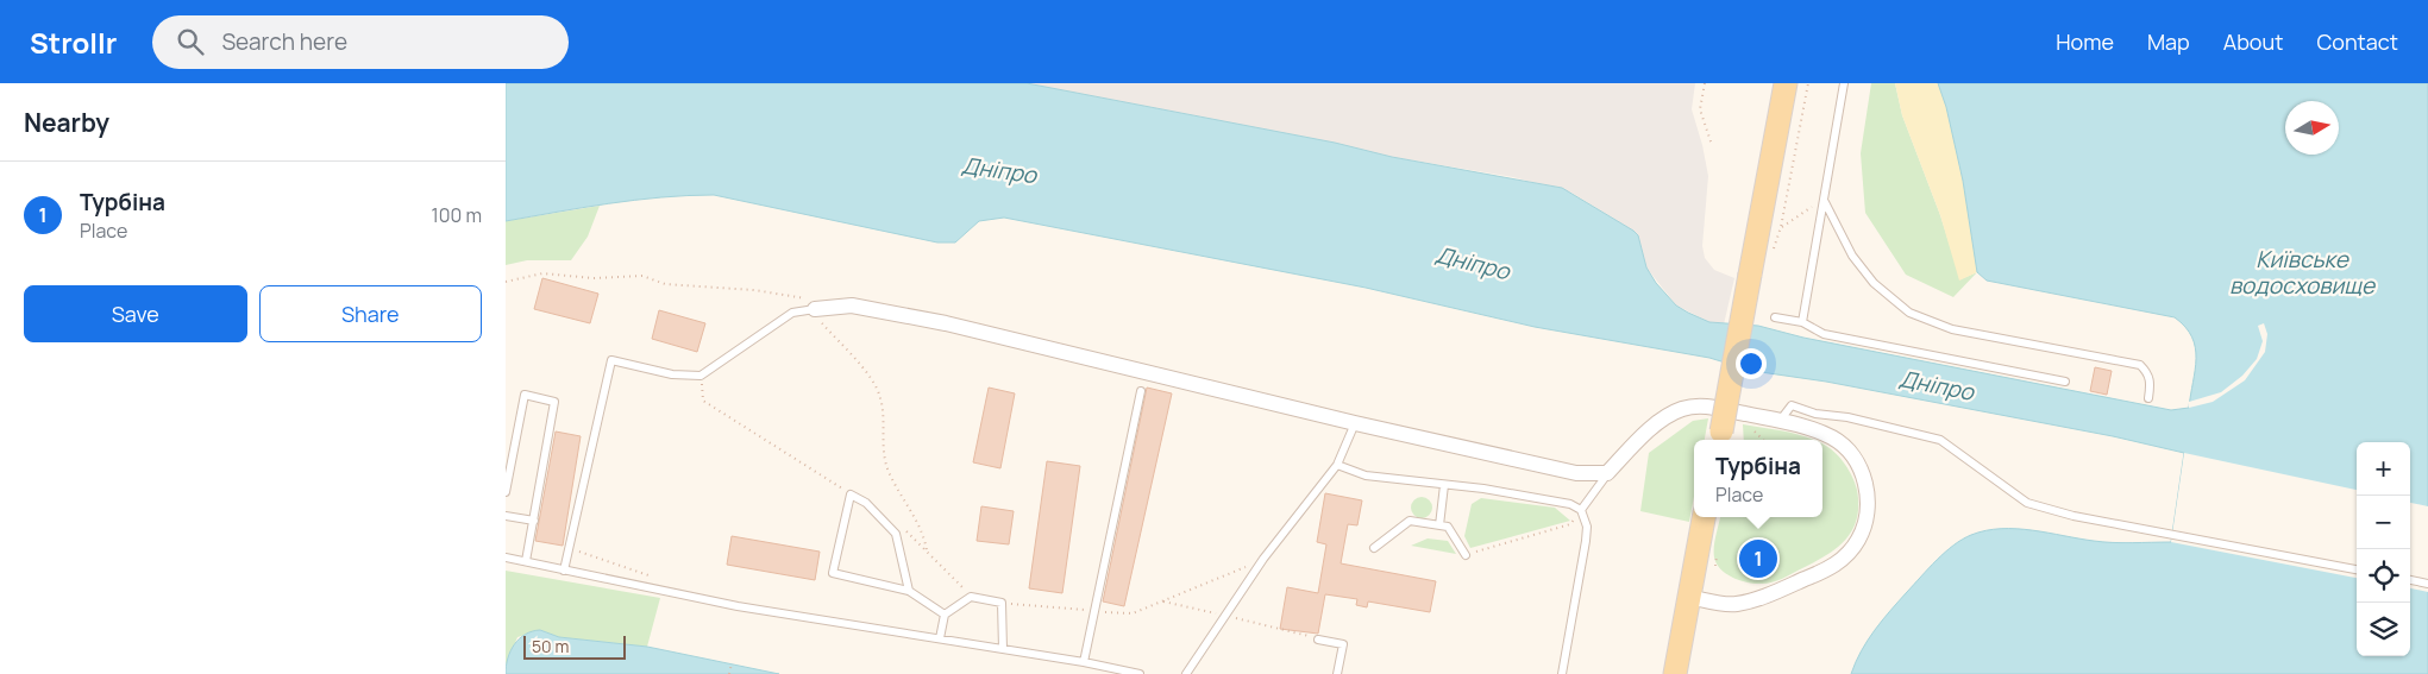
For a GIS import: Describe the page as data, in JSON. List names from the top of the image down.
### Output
{
  "water": ["Дніпро", "Київське водосховище"],
  "scale_bar": "50 m",
  "north": "right",
  "page": {
    "header": "Strollr",
    "search": "Search here",
    "nav": [
      "Home",
      "Map",
      "About",
      "Contact"
    ],
    "heading": "Nearby",
    "list": [
      {
        "mark": "1",
        "name": "Турбіна",
        "note": "Place",
        "value": "100 m"
      }
    ],
    "buttons": ["Save", "Share"],
    "popup": ["Турбіна", "Place"],
    "map_buttons": ["+", "−"],
    "pins": "1",
    "scale": "50 m"
  }
}
